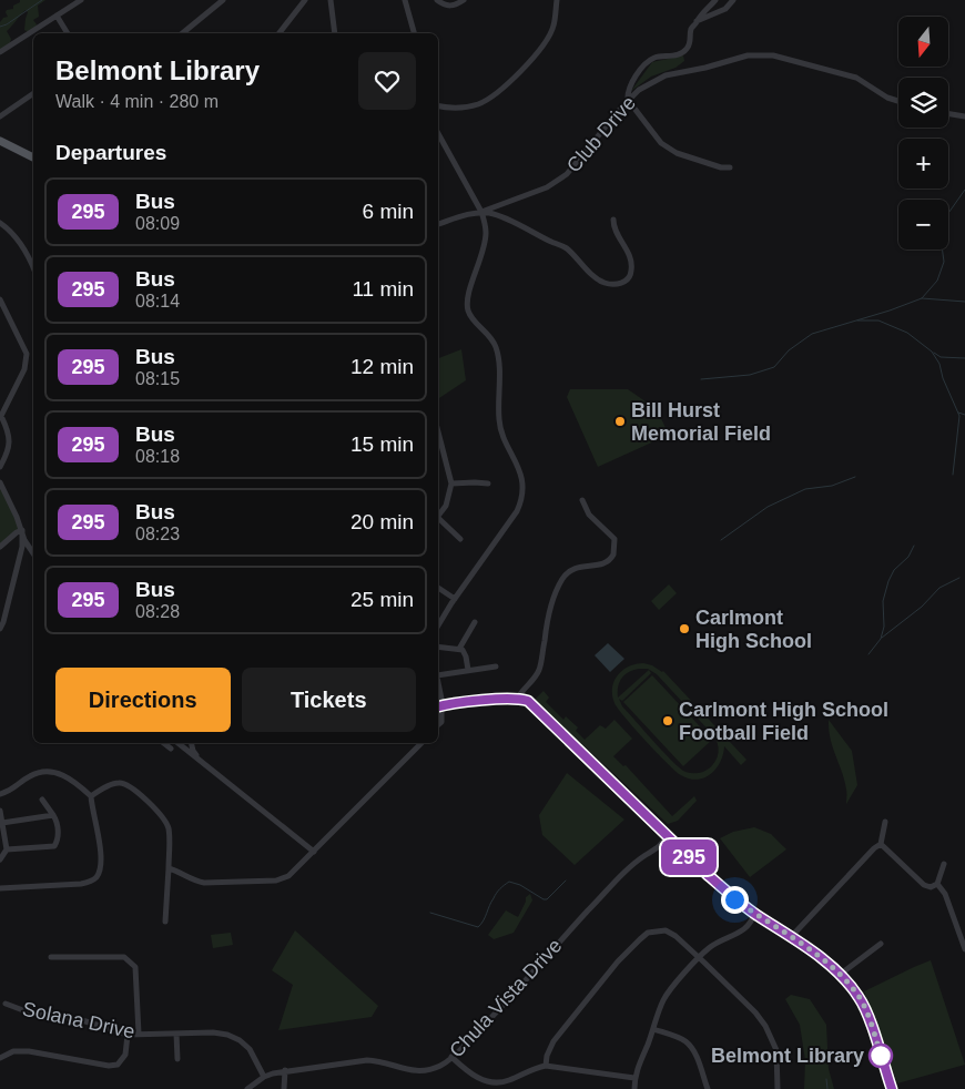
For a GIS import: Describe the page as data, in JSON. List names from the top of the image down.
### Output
{
  "streets": {
    "street": ["Club Drive", "Chula Vista Drive", "Solana Drive"]
  },
  "crossings": [
    ["Chula Vista Drive", "Solana Drive"]
  ],
  "places": [
    "Bill Hurst Memorial Field",
    "Carlmont High School",
    "Carlmont High School Football Field",
    "Belmont Library"
  ],
  "lines": ["bus line 295"],
  "north": "bottom",
  "page": {
    "on_map": "295",
    "map_buttons": ["+", "−"],
    "heading": [
      ["Belmont Library", "Walk · 4 min · 280 m"],
      "Departures"
    ],
    "list": [
      {
        "mark": "295",
        "name": "Bus",
        "note": "08:09",
        "value": "6 min"
      },
      {
        "mark": "295",
        "name": "Bus",
        "note": "08:14",
        "value": "11 min"
      },
      {
        "mark": "295",
        "name": "Bus",
        "note": "08:15",
        "value": "12 min"
      },
      {
        "mark": "295",
        "name": "Bus",
        "note": "08:18",
        "value": "15 min"
      },
      {
        "mark": "295",
        "name": "Bus",
        "note": "08:23",
        "value": "20 min"
      },
      {
        "mark": "295",
        "name": "Bus",
        "note": "08:28",
        "value": "25 min"
      }
    ],
    "buttons": ["Directions", "Tickets"]
  }
}
